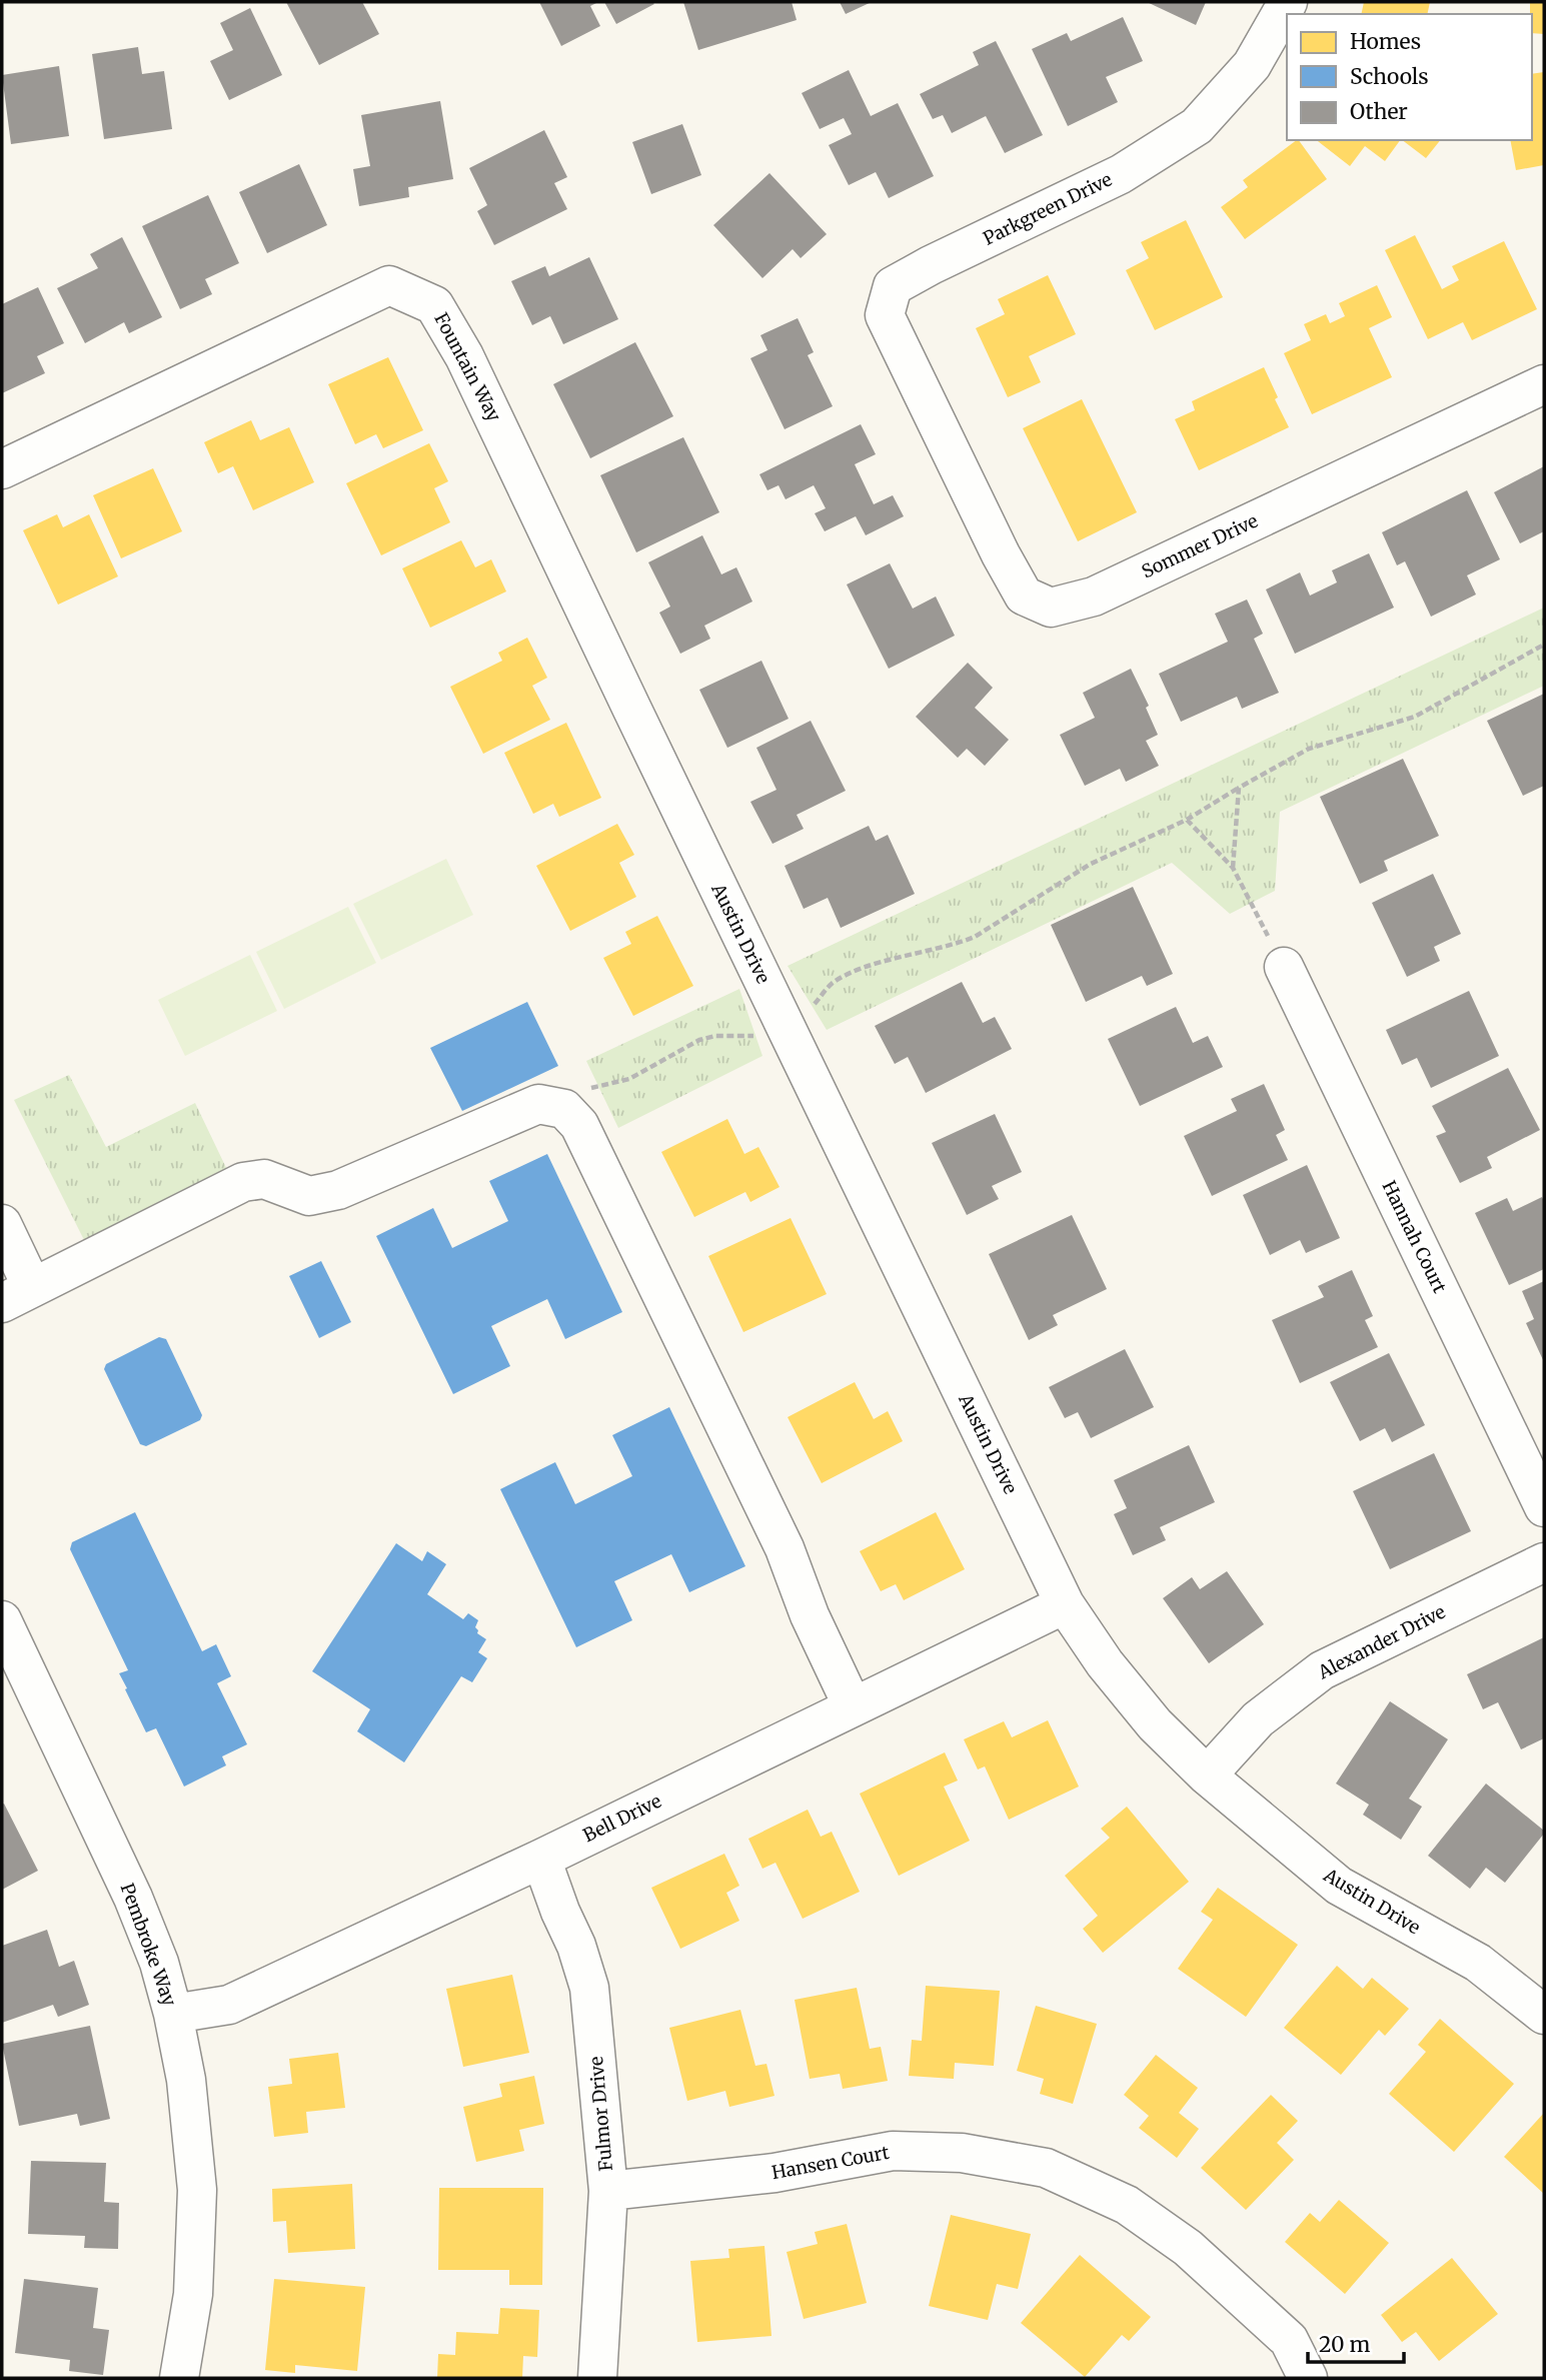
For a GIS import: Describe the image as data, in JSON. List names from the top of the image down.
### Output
{
  "streets": {
    "street": [
      "Parkgreen Drive",
      "Fountain Way",
      "Sommer Drive",
      "Austin Drive",
      "Hannah Court",
      "Alexander Drive",
      "Bell Drive",
      "Pembroke Way",
      "Fulmor Drive",
      "Hansen Court"
    ]
  },
  "crossings": [
    ["Parkgreen Drive", "Sommer Drive"],
    ["Fountain Way", "Austin Drive"],
    ["Austin Drive", "Alexander Drive"],
    ["Austin Drive", "Bell Drive"],
    ["Bell Drive", "Pembroke Way"],
    ["Bell Drive", "Fulmor Drive"],
    ["Fulmor Drive", "Hansen Court"]
  ],
  "legend": ["Homes", "Schools", "Other"],
  "scale_bar": "20 m"
}
